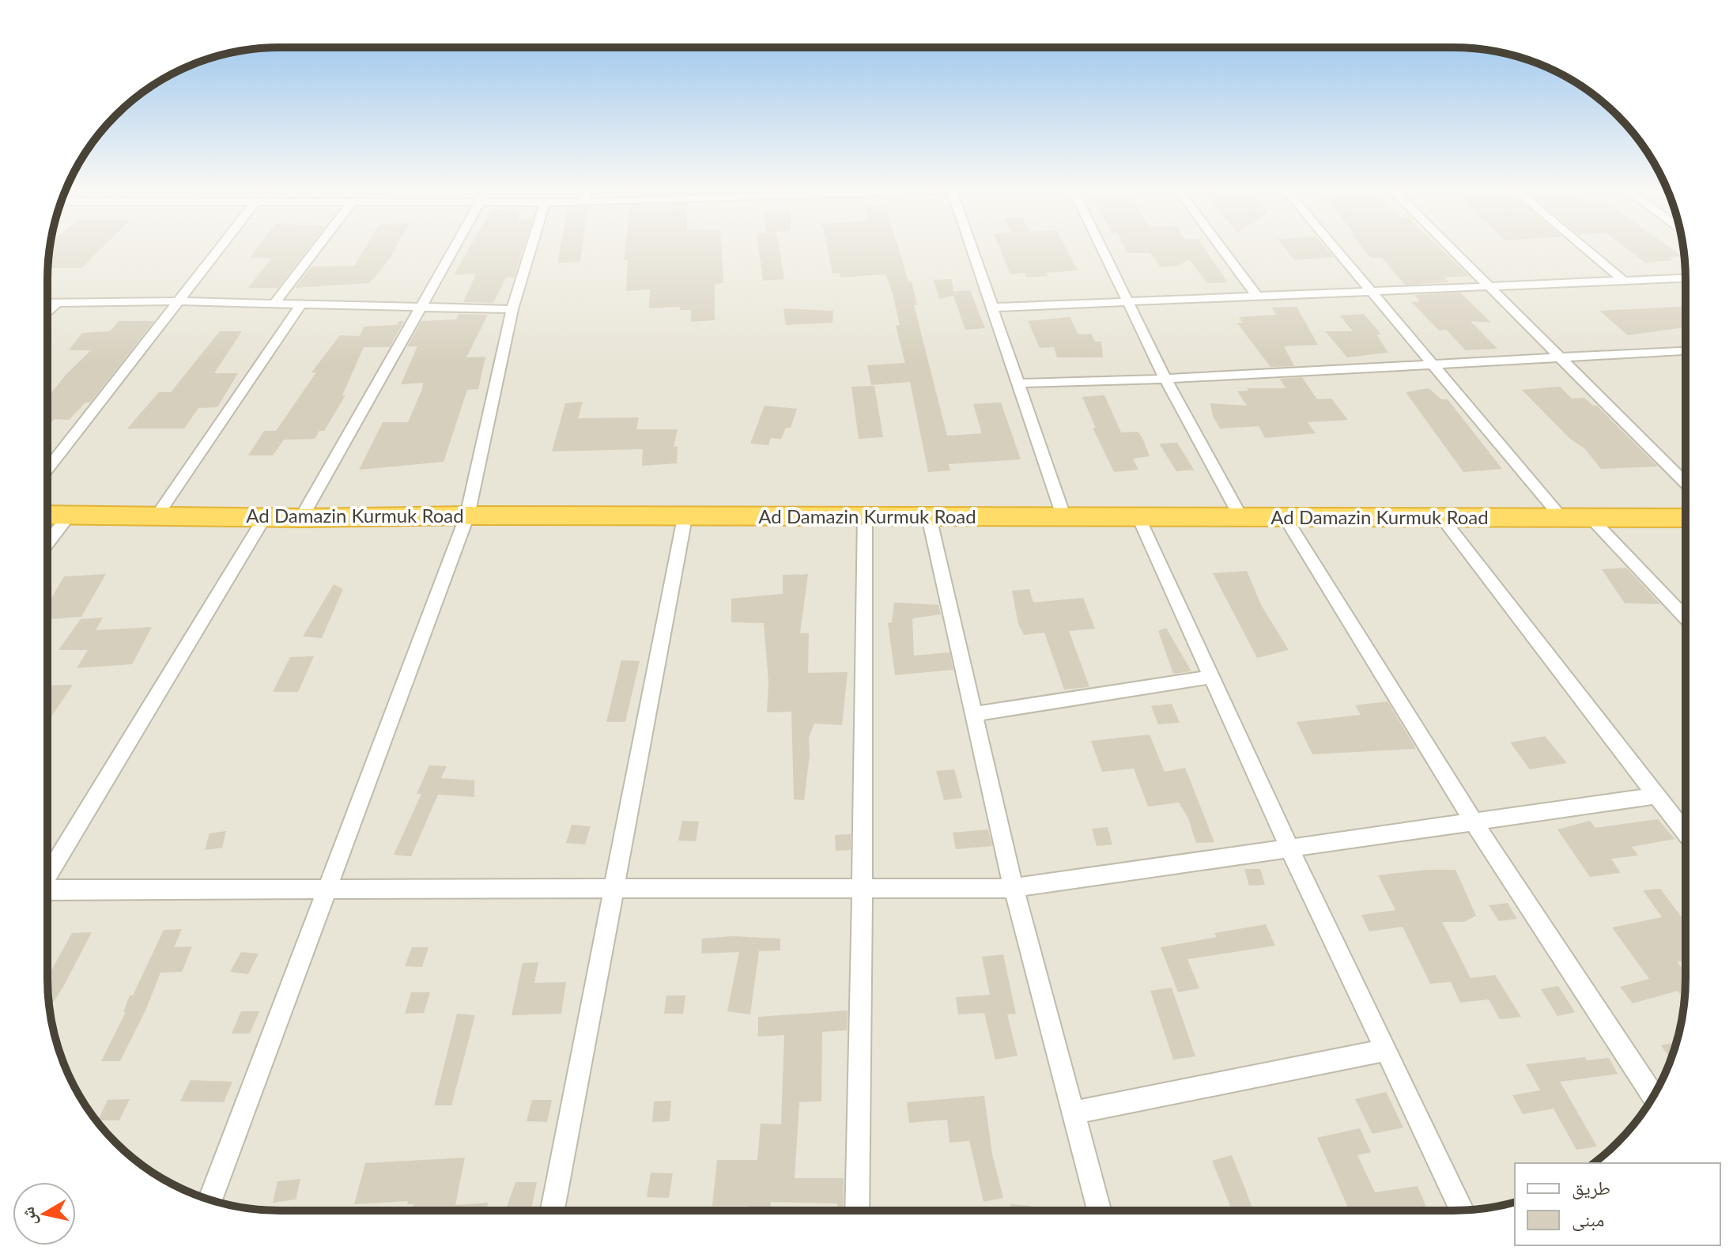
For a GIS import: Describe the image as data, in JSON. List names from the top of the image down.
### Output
{
  "streets": {
    "highway": ["Ad Damazin Kurmuk Road"]
  },
  "legend": ["طريق", "مبنى"],
  "north": "left"
}
